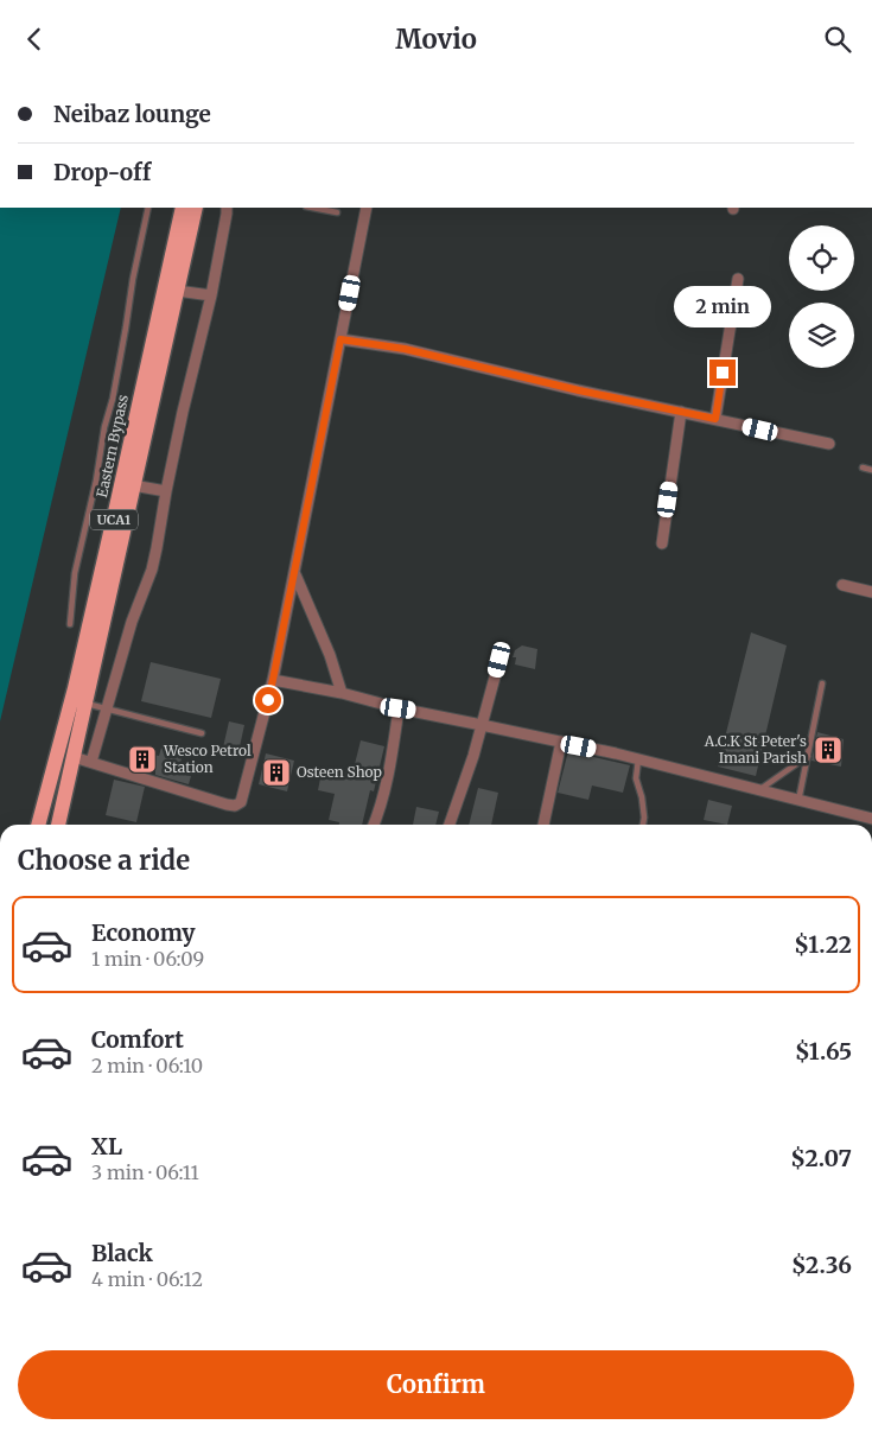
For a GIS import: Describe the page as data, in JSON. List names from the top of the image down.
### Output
{
  "streets": {
    "main road": ["Eastern Bypass", "UCA1"]
  },
  "places": {
    "building": ["A.C.K St Peter's Imani Parish", "Wesco Petrol Station", "Osteen Shop"]
  },
  "page": {
    "header": "Movio",
    "banner": ["Neibaz lounge", "Drop-off"],
    "bubble": "2 min",
    "heading": "Choose a ride",
    "list": [
      {
        "name": "Economy",
        "note": "1 min · 06:09",
        "value": "$1.22"
      },
      {
        "name": "Comfort",
        "note": "2 min · 06:10",
        "value": "$1.65"
      },
      {
        "name": "XL",
        "note": "3 min · 06:11",
        "value": "$2.07"
      },
      {
        "name": "Black",
        "note": "4 min · 06:12",
        "value": "$2.36"
      }
    ],
    "buttons": "Confirm"
  }
}
